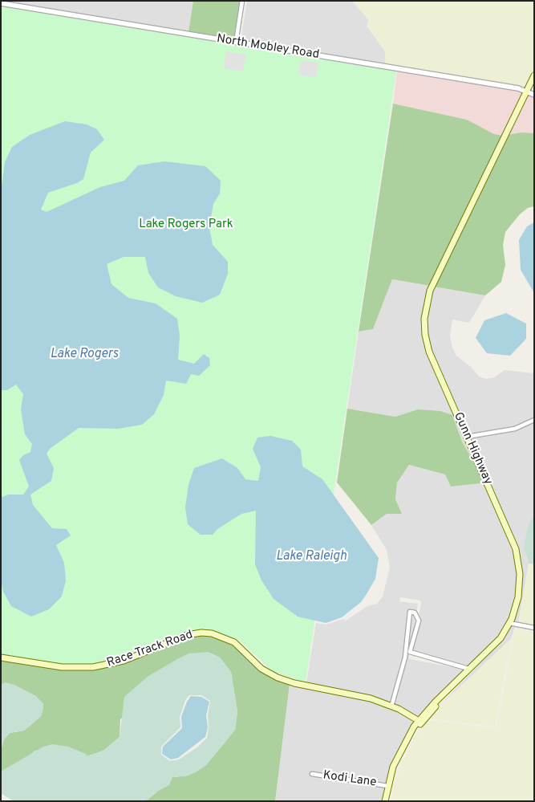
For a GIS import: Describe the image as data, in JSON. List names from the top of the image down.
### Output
{
  "streets": {
    "main road": ["Gunn Highway", "Race Track Road"],
    "street": ["North Mobley Road", "Kodi Lane"]
  },
  "crossings": [
    ["North Mobley Road", "Gunn Highway"],
    ["Gunn Highway", "Race Track Road"],
    ["Gunn Highway", "Kodi Lane"]
  ],
  "water": ["Lake Rogers", "Lake Raleigh"],
  "parks": ["Lake Rogers Park"]
}
